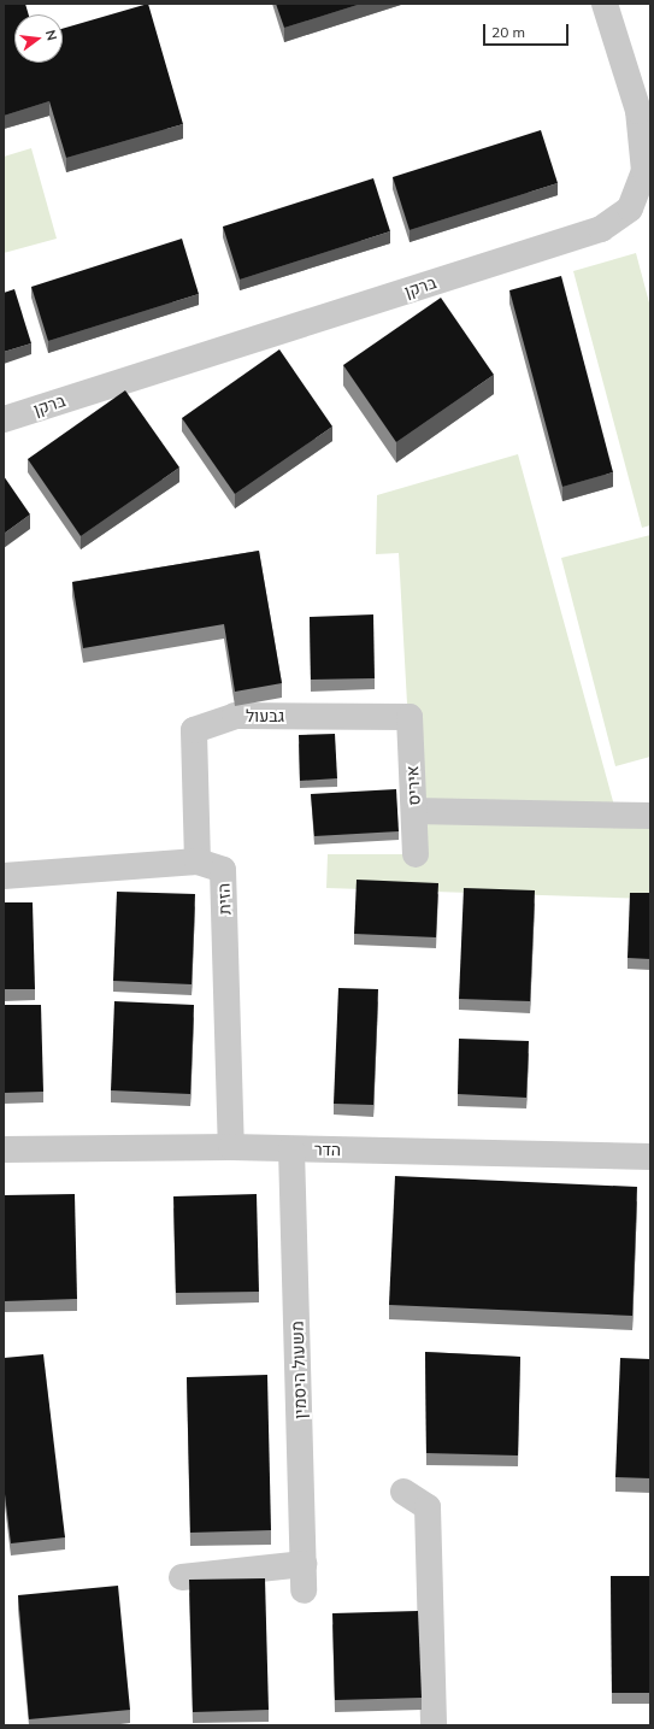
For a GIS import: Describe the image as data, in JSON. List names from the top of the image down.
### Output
{
  "streets": {
    "street": [
      "ברקן",
      "גבעול",
      "איריס",
      "הזית",
      "הדר",
      "משעול היסמין"
    ]
  },
  "crossings": [
    ["גבעול", "איריס"],
    ["גבעול", "הזית"],
    ["הזית", "הדר"],
    ["הדר", "משעול היסמין"]
  ],
  "scale_bar": "20 m",
  "north": "right"
}
